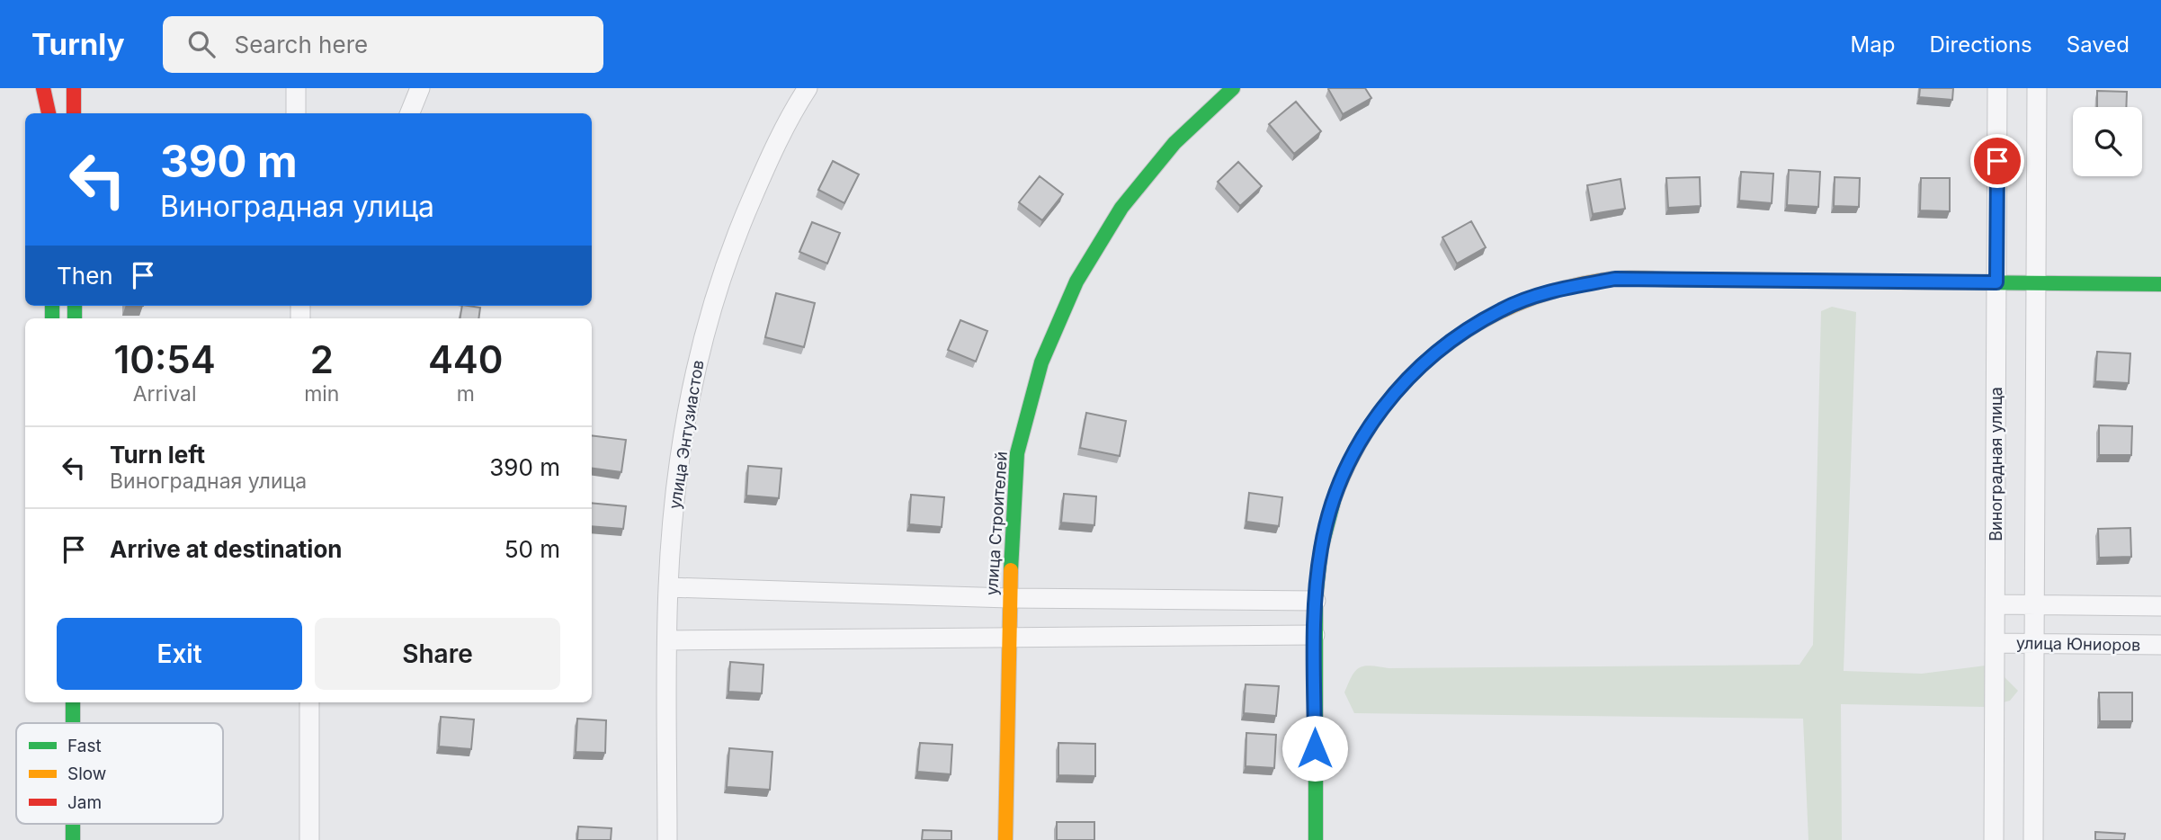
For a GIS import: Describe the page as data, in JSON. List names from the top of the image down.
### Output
{
  "streets": {
    "street": [
      "улица Энтузиастов",
      "Виноградная улица",
      "улица Строителей",
      "улица Юниоров"
    ]
  },
  "crossings": [
    ["Виноградная улица", "улица Юниоров"]
  ],
  "legend": ["Fast", "Slow", "Jam"],
  "page": {
    "header": "Turnly",
    "search": "Search here",
    "nav": ["Map", "Directions", "Saved"],
    "turn": ["390 m", "Виноградная улица"],
    "then": "Then",
    "eta": [
      "10:54",
      "Arrival",
      "2",
      "min",
      "440",
      "m"
    ],
    "list": [
      {
        "name": "Turn left",
        "note": "Виноградная улица",
        "value": "390 m"
      },
      {
        "name": "Arrive at destination",
        "value": "50 m"
      }
    ],
    "buttons": ["Exit", "Share"]
  }
}
